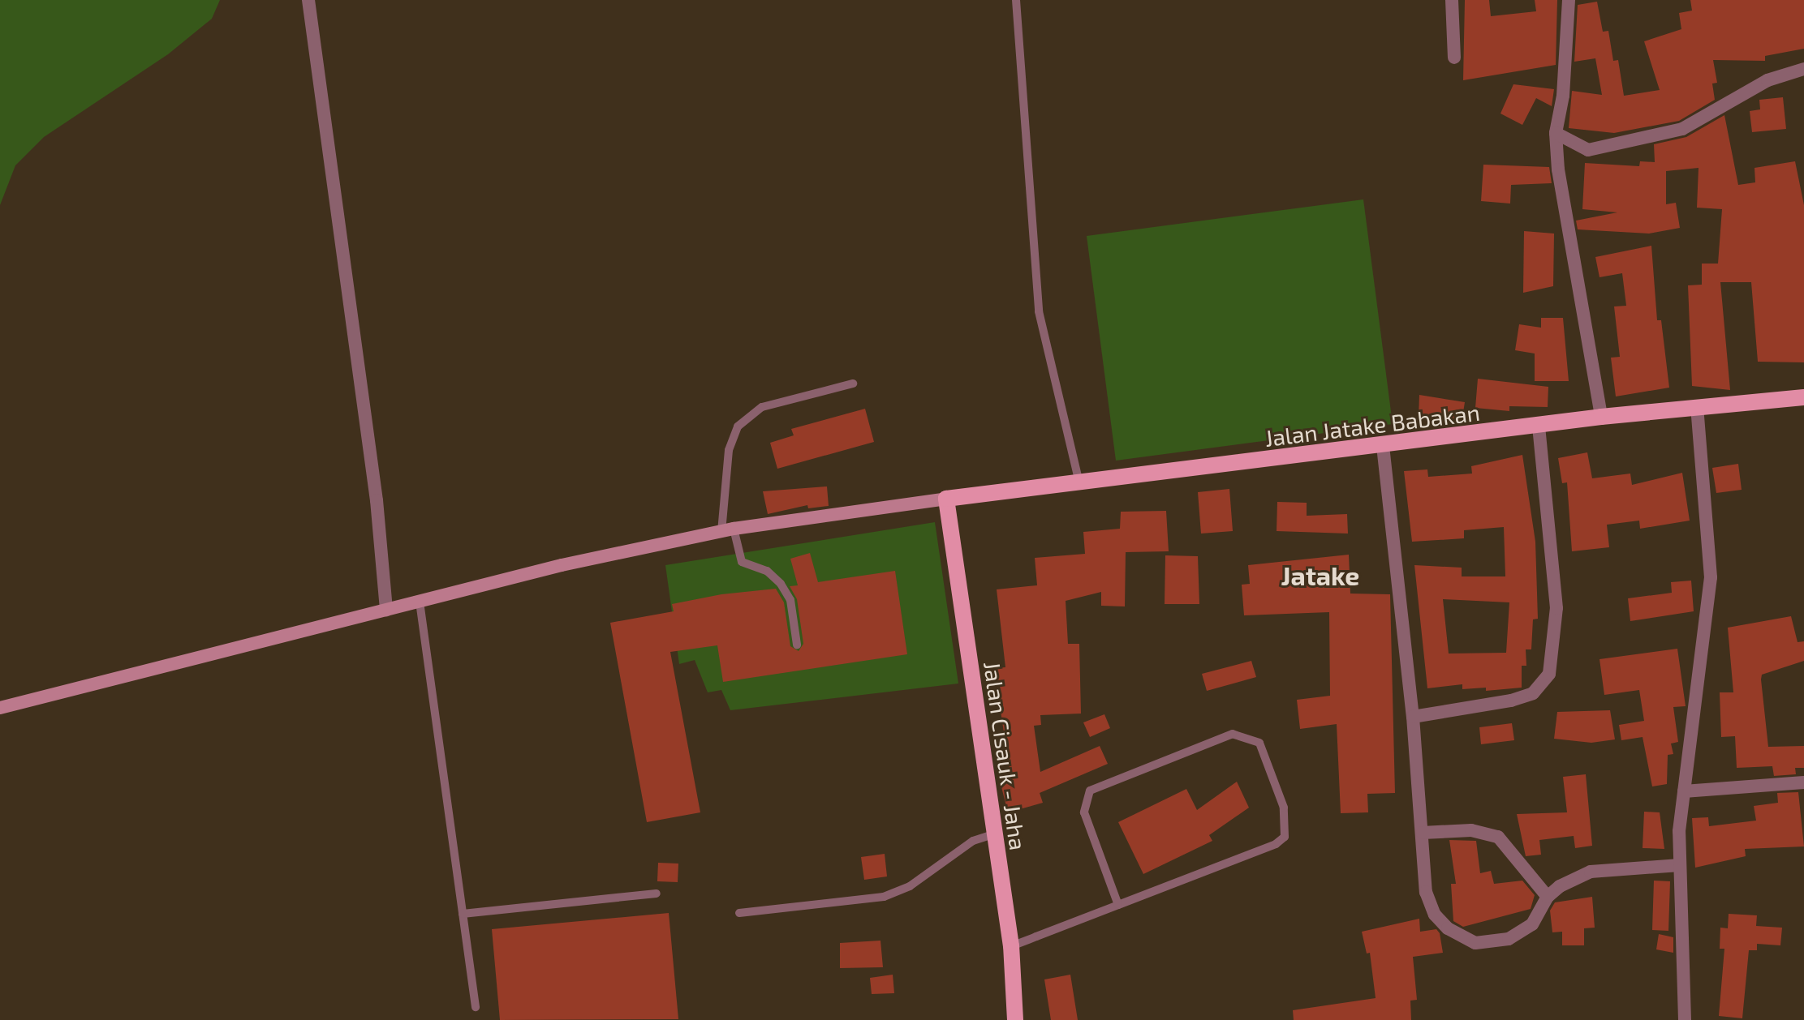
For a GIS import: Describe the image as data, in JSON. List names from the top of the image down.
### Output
{
  "streets": {
    "main road": ["Jalan Jatake Babakan", "Jalan Cisauk - Jaha"]
  },
  "crossings": [
    ["Jalan Jatake Babakan", "Jalan Cisauk - Jaha"]
  ],
  "districts": ["Jatake"]
}
